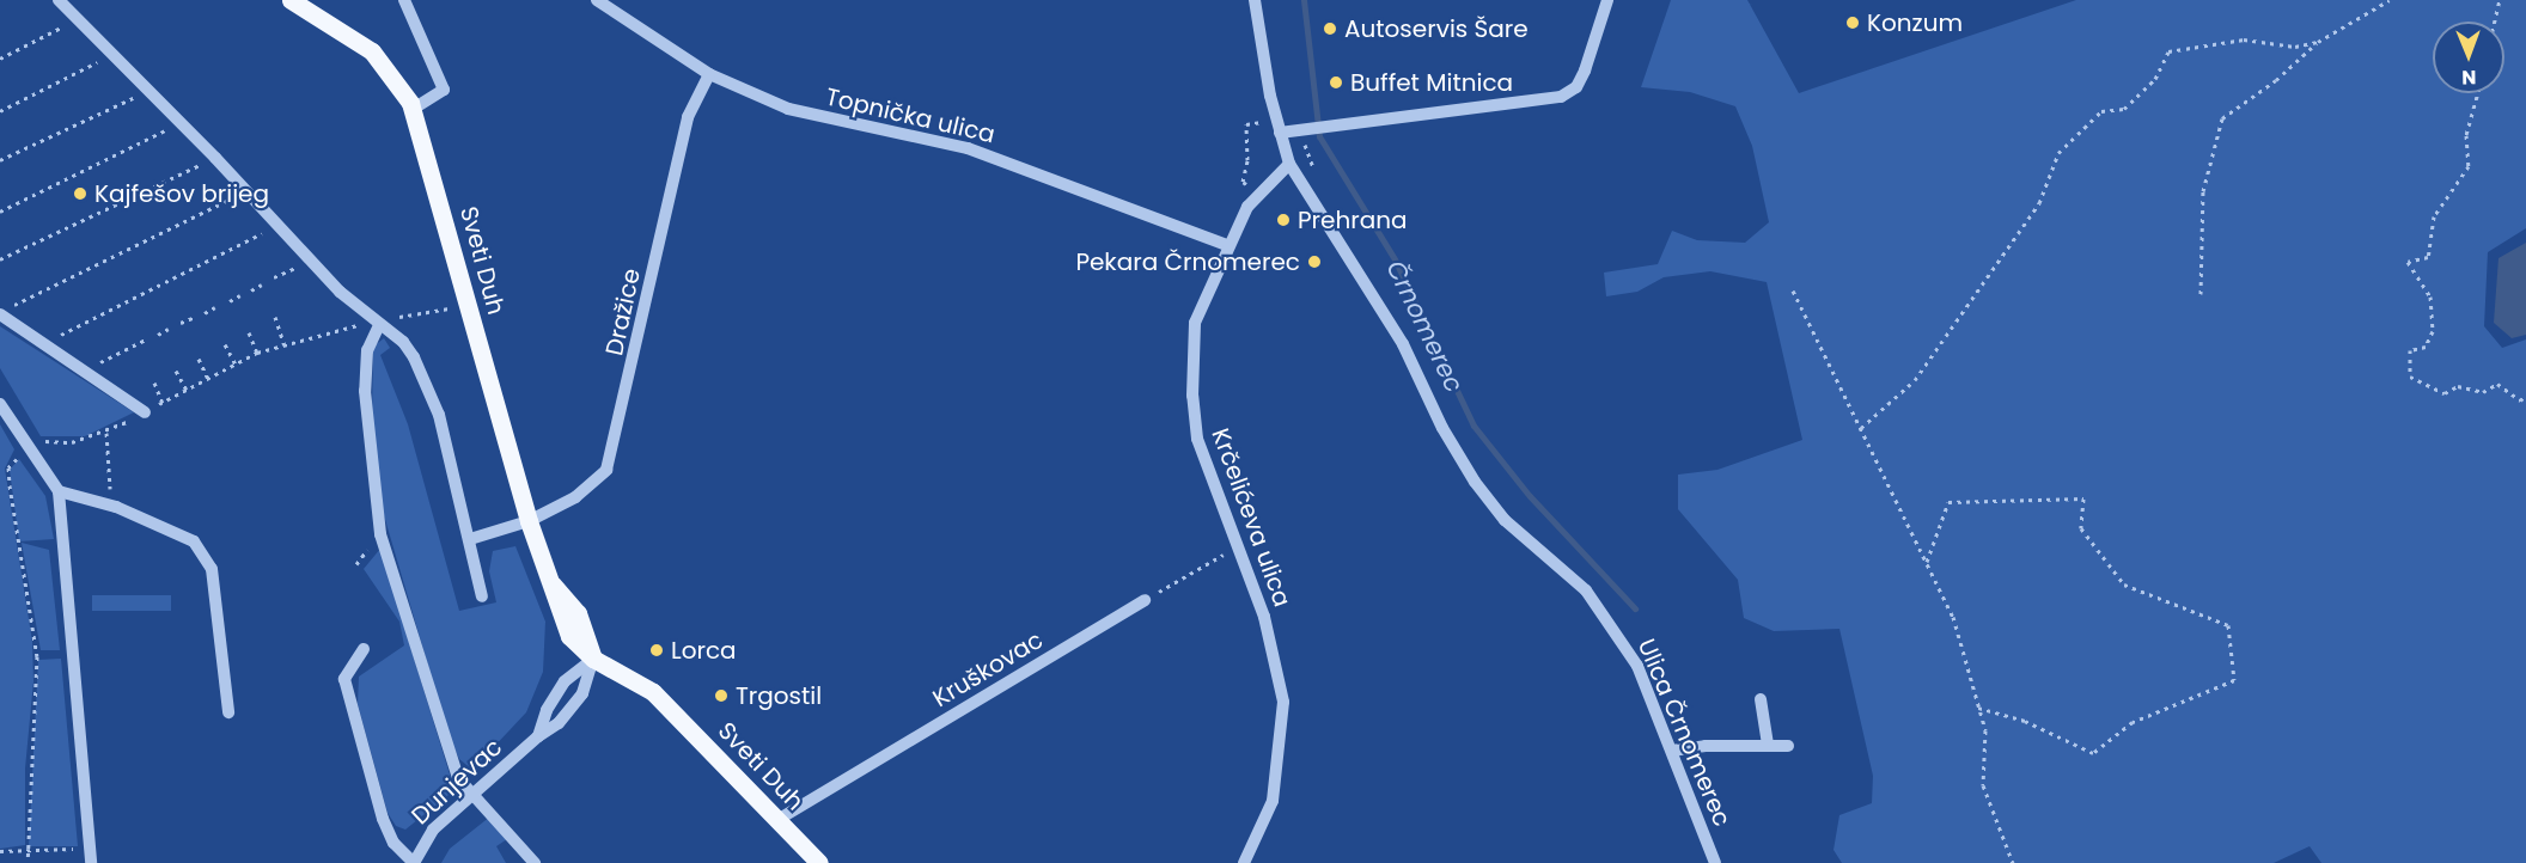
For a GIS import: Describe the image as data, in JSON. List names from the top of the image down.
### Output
{
  "streets": {
    "main road": ["Sveti Duh"],
    "street": [
      "Topnička ulica",
      "Dražice",
      "Krčelićeva ulica",
      "Kruškovac",
      "Ulica Črnomerec",
      "Dunjevac"
    ]
  },
  "crossings": [
    ["Topnička ulica", "Dražice"],
    ["Topnička ulica", "Krčelićeva ulica"],
    ["Sveti Duh", "Dražice"],
    ["Sveti Duh", "Kruškovac"],
    ["Sveti Duh", "Dunjevac"],
    ["Krčelićeva ulica", "Ulica Črnomerec"]
  ],
  "water": ["Črnomerec"],
  "places": [
    "Konzum",
    "Autoservis Šare",
    "Buffet Mitnica",
    "Kajfešov brijeg",
    "Prehrana",
    "Pekara Črnomerec",
    "Lorca",
    "Trgostil"
  ],
  "north": "bottom"
}
